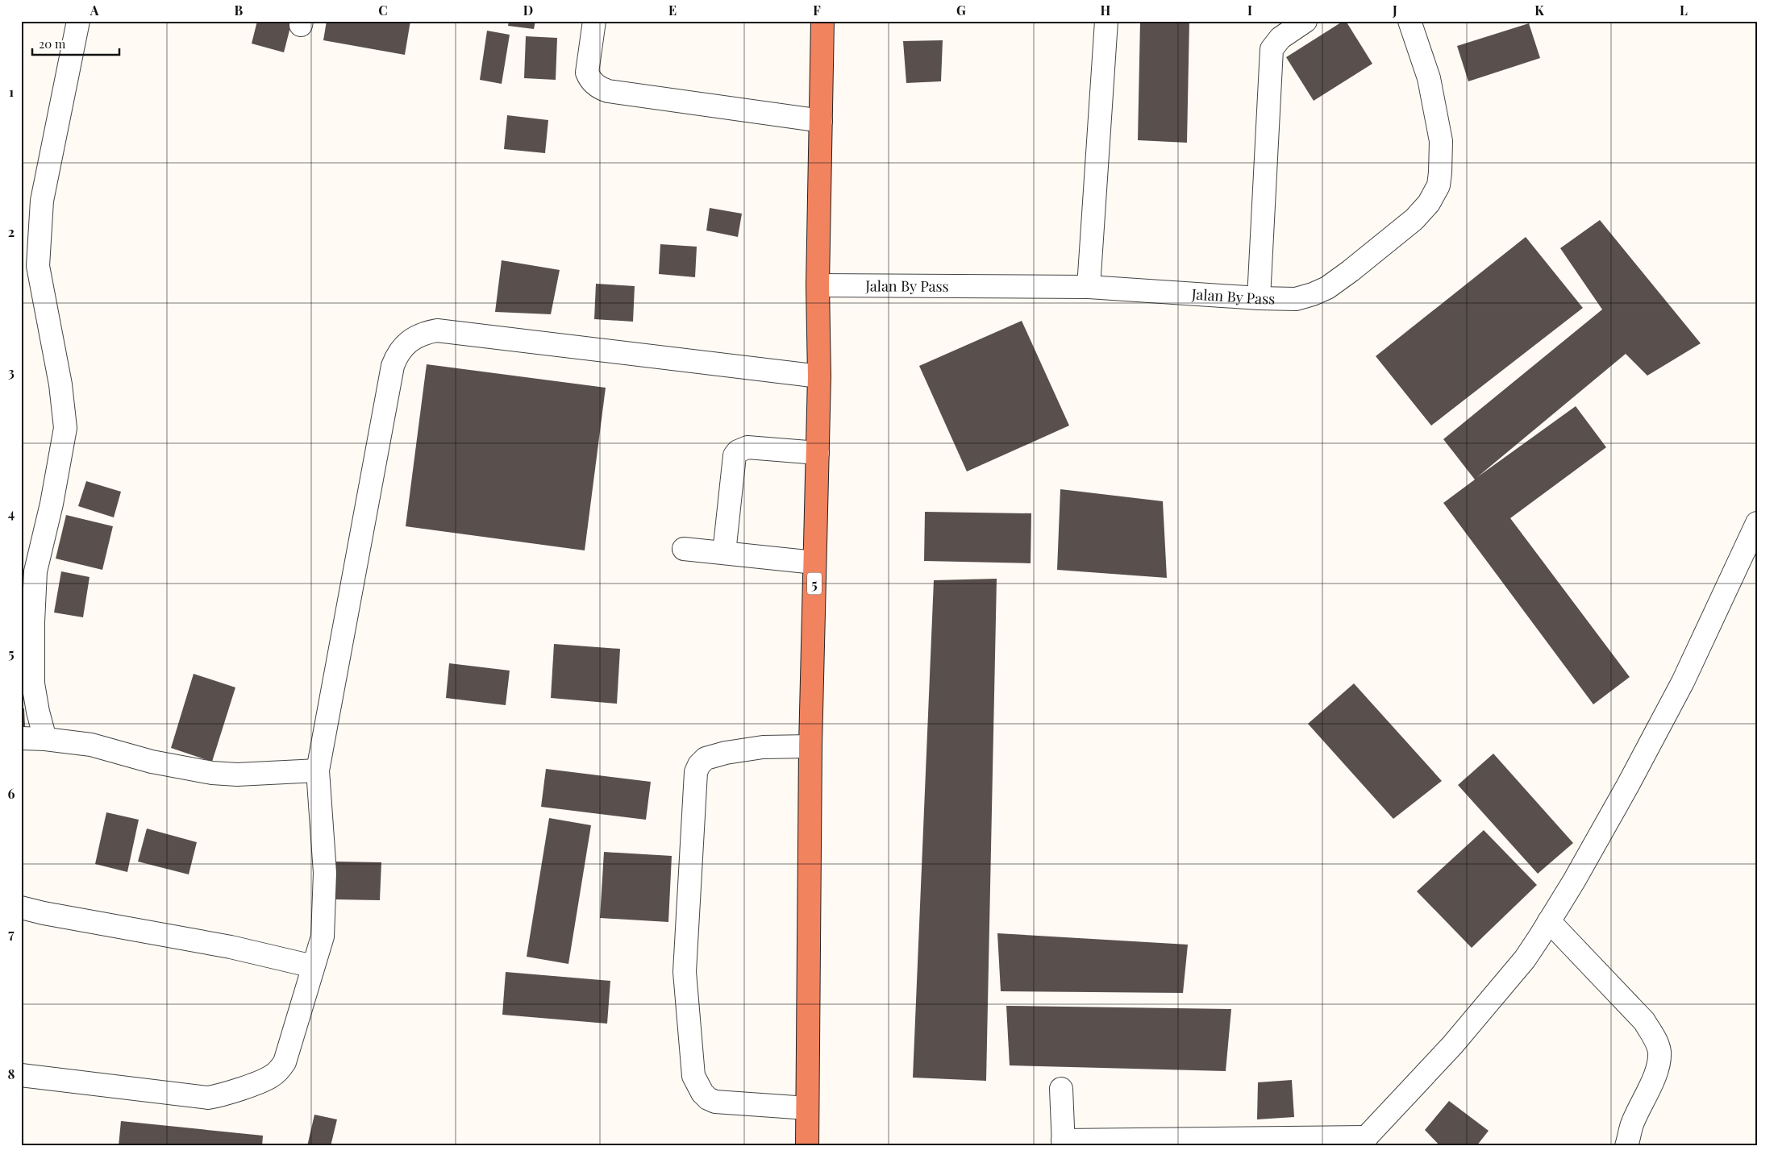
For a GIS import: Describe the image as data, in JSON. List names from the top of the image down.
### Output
{
  "streets": {
    "highway": ["5"],
    "street": ["Jalan By Pass"]
  },
  "crossings": [
    ["Jalan By Pass", "5"]
  ],
  "scale_bar": "20 m",
  "grid": {
    "columns": [
      "A",
      "B",
      "C",
      "D",
      "E",
      "F",
      "G",
      "H",
      "I",
      "J",
      "K",
      "L"
    ],
    "rows": [
      "1",
      "2",
      "3",
      "4",
      "5",
      "6",
      "7",
      "8"
    ]
  }
}
